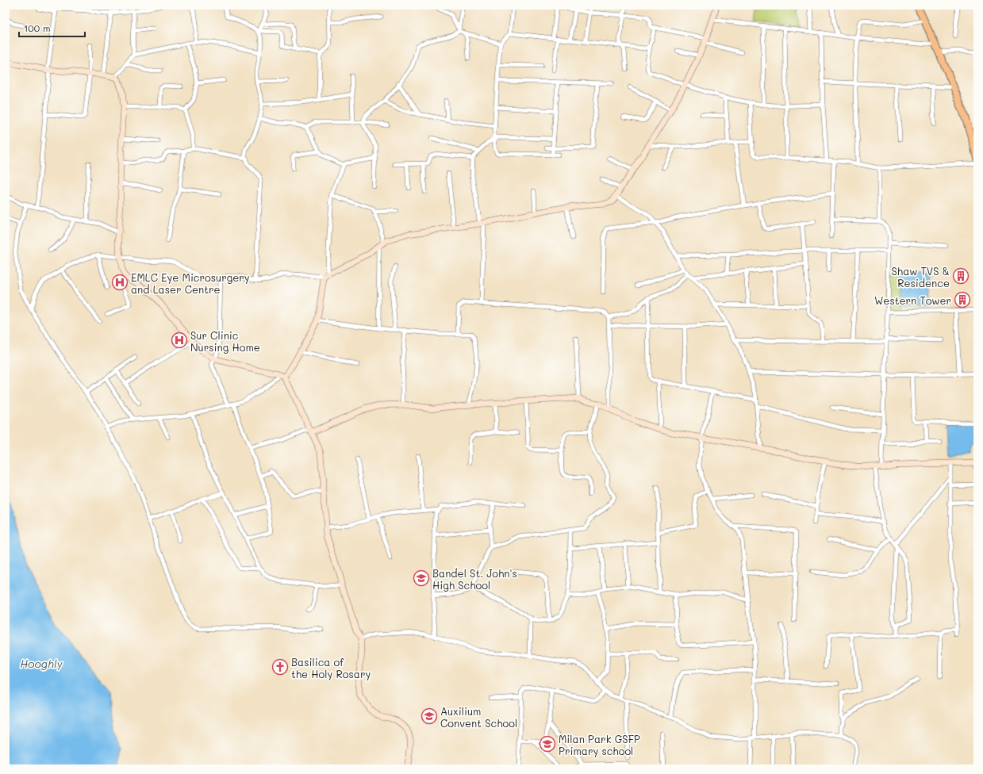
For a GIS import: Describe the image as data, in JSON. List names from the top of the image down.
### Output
{
  "water": ["Hooghly"],
  "places": {
    "building": ["Shaw TVS & Residence", "Western Tower"],
    "hospital": ["EMLC Eye Microsurgery and Laser Centre", "Sur Clinic Nursing Home"],
    "school or university": ["Bandel St. John's High School", "Auxilium Convent School", "Milan Park GSFP Primary school"],
    "church": ["Basilica of the Holy Rosary"]
  },
  "scale_bar": "100 m"
}
